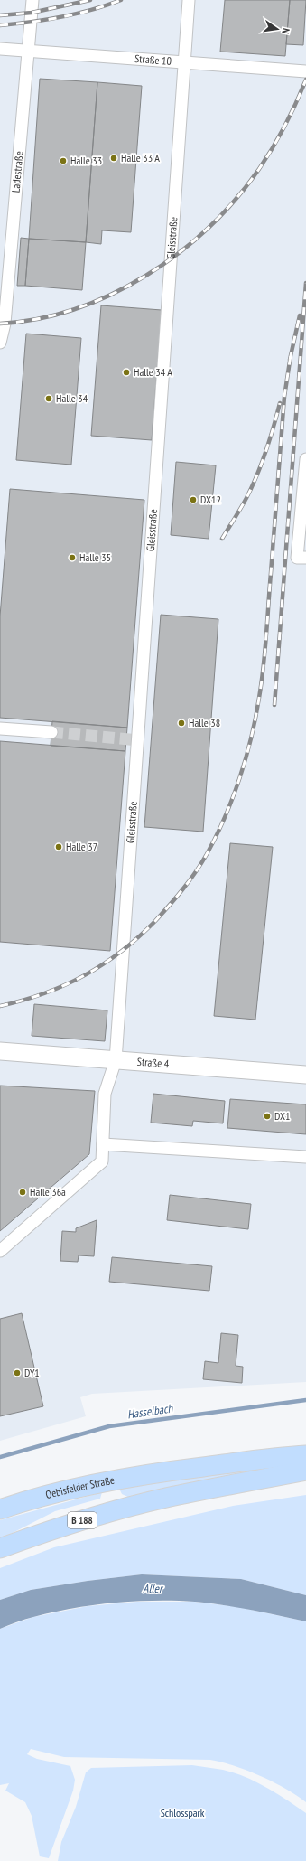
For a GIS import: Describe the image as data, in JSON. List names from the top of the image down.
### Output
{
  "streets": {
    "main road": ["Oebisfelder Straße", "B 188"],
    "street": [
      "Straße 10",
      "Ladestraße",
      "Gleisstraße",
      "Straße 4"
    ]
  },
  "crossings": [
    ["Straße 10", "Ladestraße"],
    ["Straße 10", "Gleisstraße"],
    ["Gleisstraße", "Straße 4"]
  ],
  "water": ["Hasselbach", "Aller"],
  "parks": ["Schlosspark"],
  "places": [
    "Halle 33 A",
    "Halle 33",
    "Halle 34 A",
    "Halle 34",
    "DX12",
    "Halle 35",
    "Halle 38",
    "Halle 37",
    "DX1",
    "Halle 36a",
    "DY1"
  ],
  "north": "right"
}
